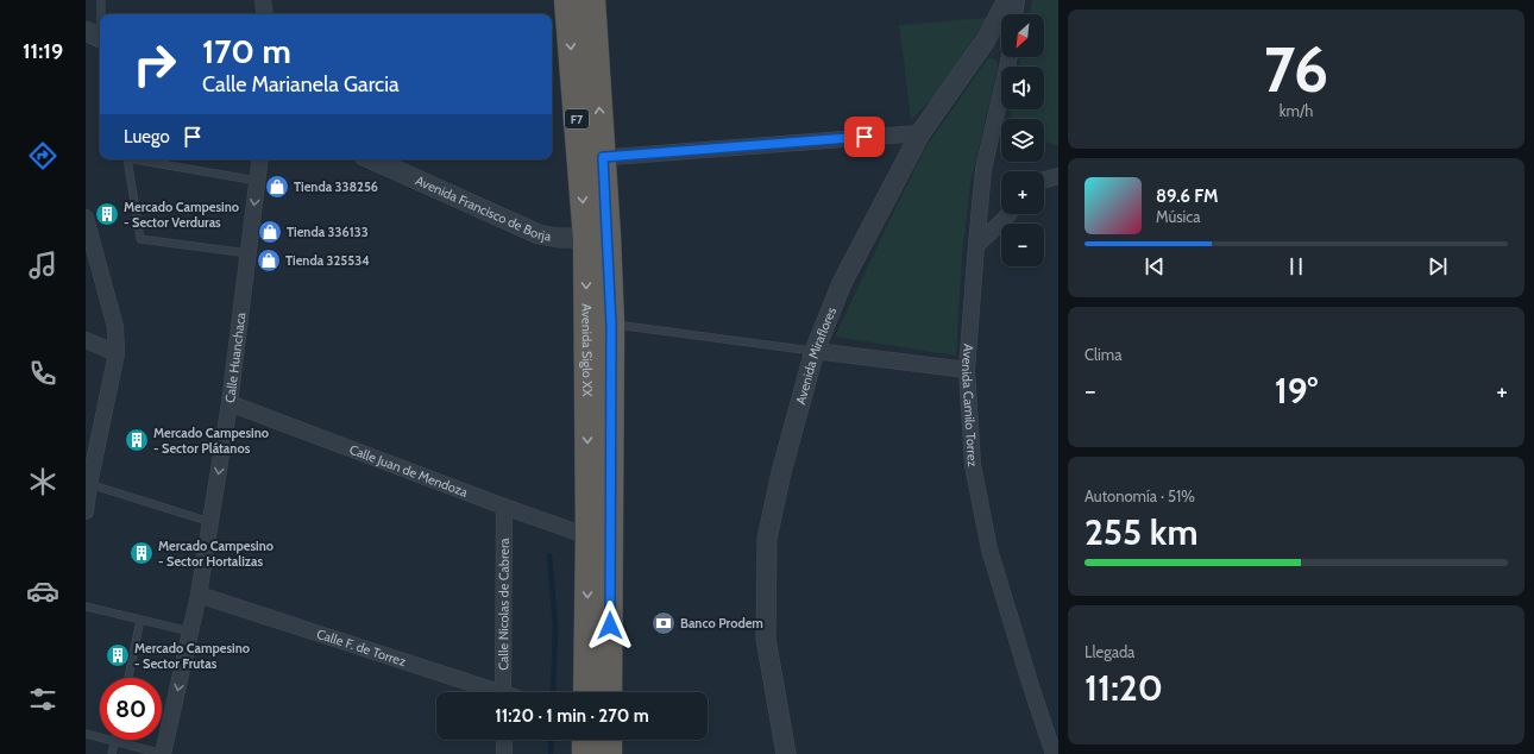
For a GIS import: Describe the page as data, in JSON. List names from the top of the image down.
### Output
{
  "streets": {
    "highway": ["F7", "Avenida Siglo XX"],
    "street": [
      "Avenida Francisco de Borja",
      "Avenida Miraflores",
      "Calle Huanchaca",
      "Avenida Camilo Torrez",
      "Calle Juan de Mendoza",
      "Calle Nicolas de Cabrera",
      "Calle F. de Torrez"
    ]
  },
  "crossings": [
    ["Avenida Francisco de Borja", "Avenida Siglo XX"],
    ["Avenida Siglo XX", "Calle Juan de Mendoza"],
    ["Calle Huanchaca", "Calle Juan de Mendoza"],
    ["Calle Huanchaca", "Calle F. de Torrez"],
    ["Calle Juan de Mendoza", "Calle Nicolas de Cabrera"]
  ],
  "places": {
    "shop": ["Tienda 338256", "Tienda 336133", "Tienda 325534"],
    "building": [
      "Mercado Campesino - Sector Verduras",
      "Mercado Campesino - Sector Plátanos",
      "Mercado Campesino - Sector Hortalizas",
      "Mercado Campesino - Sector Frutas"
    ],
    "bank": ["Banco Prodem"]
  },
  "north": "bottom left",
  "page": {
    "tabs": "11:19",
    "tile": [
      ["76", "km/h"],
      "Clima",
      ["Autonomía · 51%", "255 km"],
      ["Llegada", "11:20"]
    ],
    "map_buttons": ["+", "−"],
    "turn": ["170 m", "Calle Marianela Garcia"],
    "then": "Luego",
    "song": ["89.6 FM", "Música"],
    "heat": ["−", "19°", "+"],
    "limit": "80",
    "trip": "11:20 · 1 min · 270 m"
  }
}
